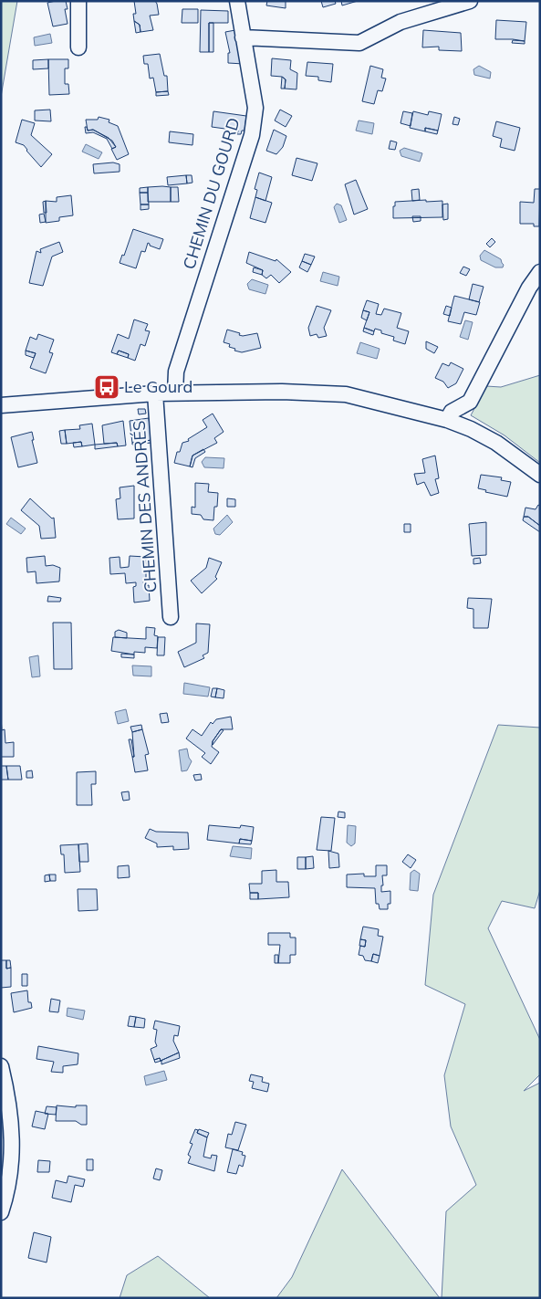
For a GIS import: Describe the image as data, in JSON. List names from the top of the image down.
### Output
{
  "streets": {
    "street": ["CHEMIN DU GOURD", "CHEMIN DES ANDRÉS"]
  },
  "places": {
    "bus stop": ["Le Gourd"]
  }
}
